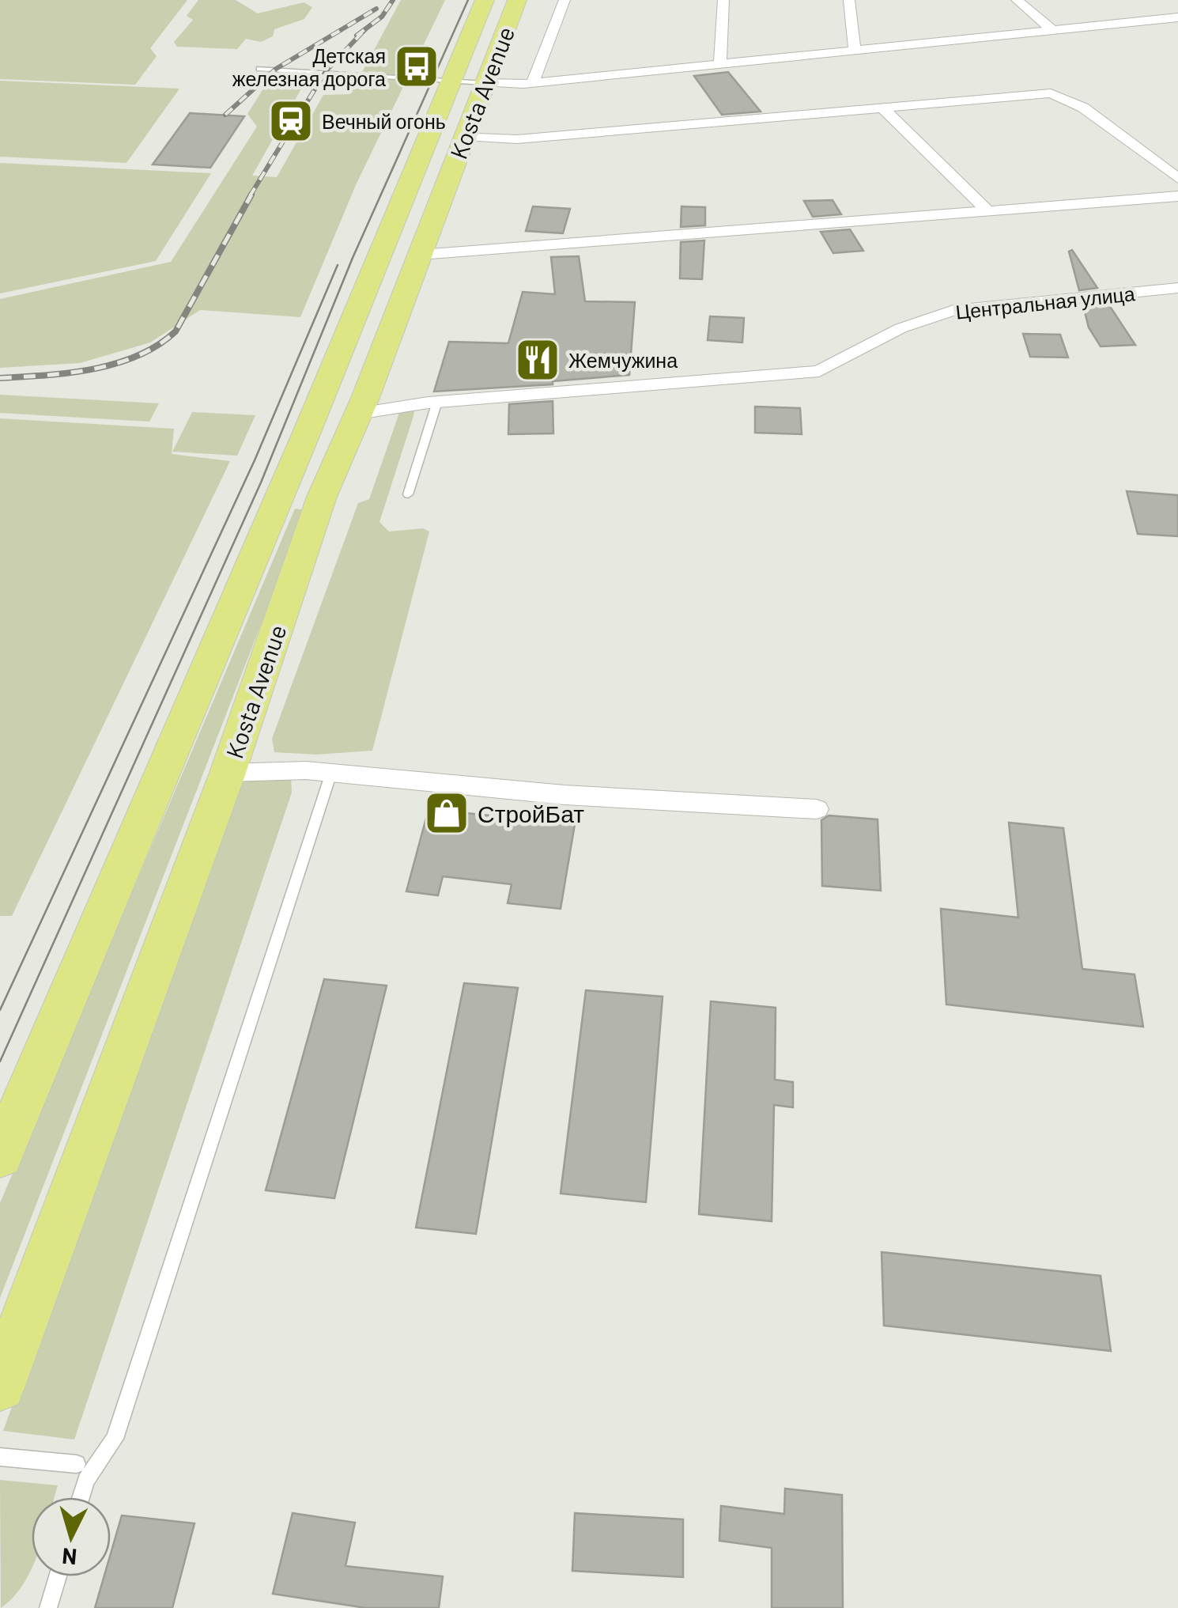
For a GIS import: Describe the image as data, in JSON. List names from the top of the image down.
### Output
{
  "streets": {
    "main road": ["Kosta Avenue"],
    "street": ["Центральная улица"]
  },
  "crossings": [
    ["Kosta Avenue", "Центральная улица"]
  ],
  "places": {
    "bus stop": ["Детская железная дорога"],
    "station": ["Вечный огонь"],
    "restaurant": ["Жемчужина"],
    "shop": ["СтройБат"]
  },
  "north": "bottom"
}
